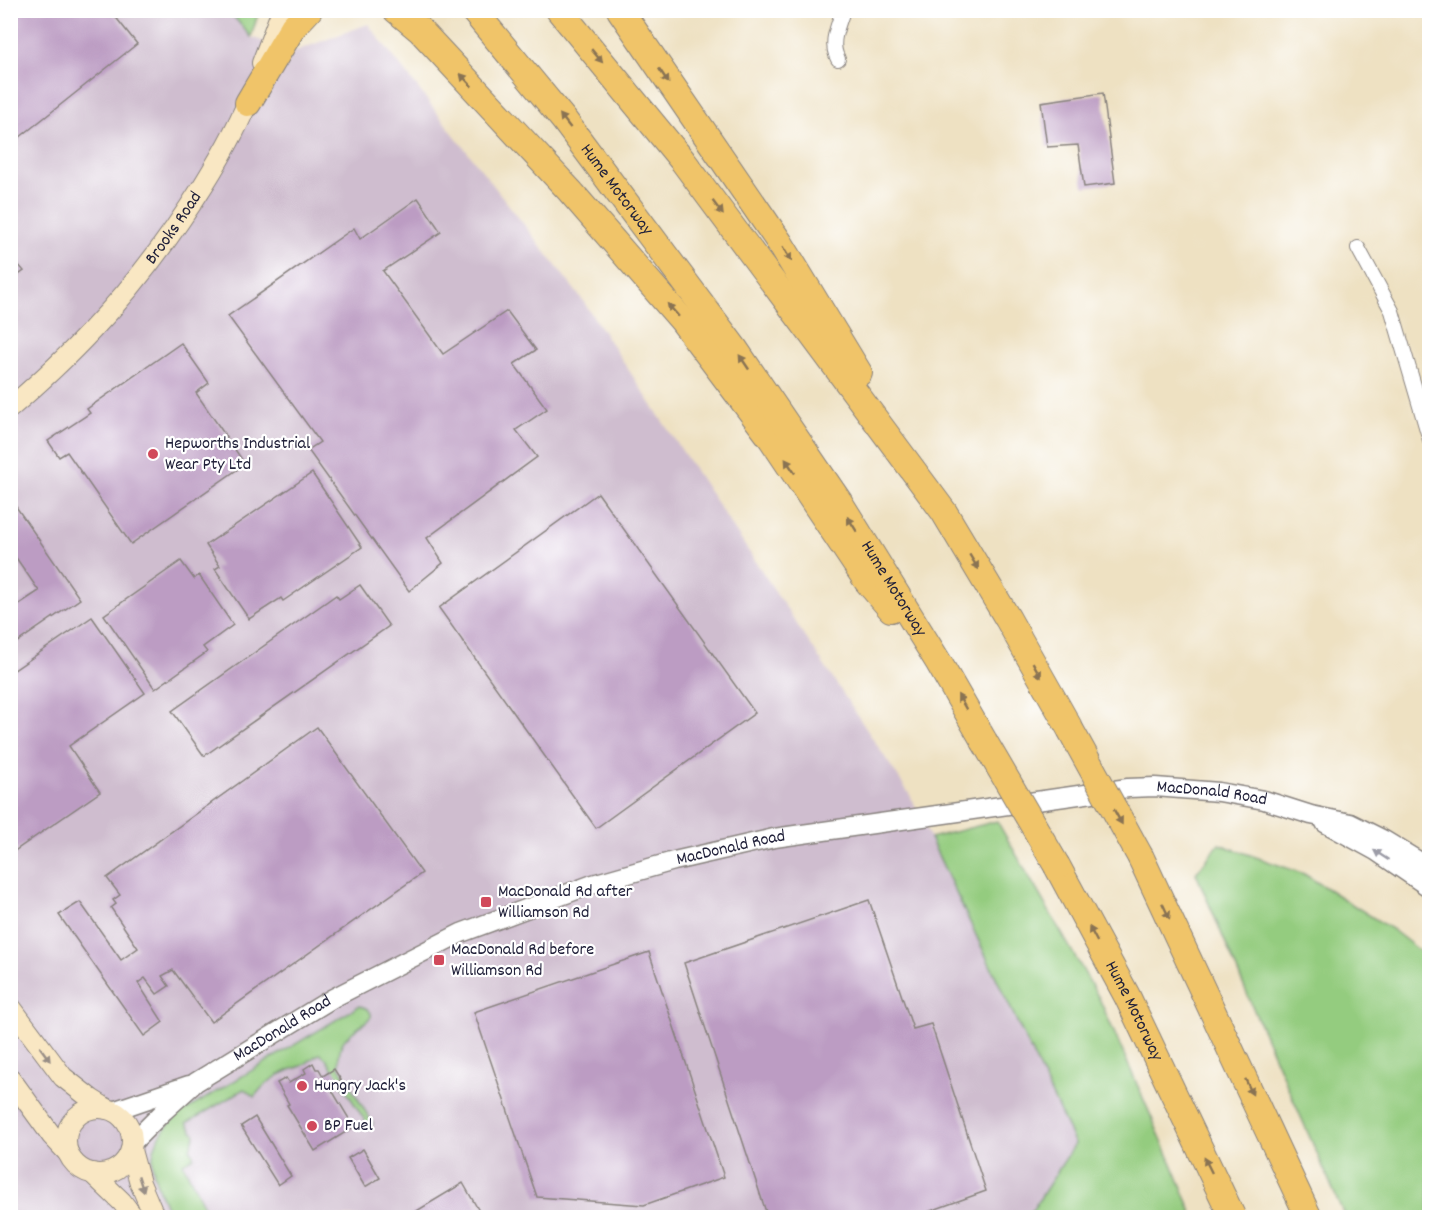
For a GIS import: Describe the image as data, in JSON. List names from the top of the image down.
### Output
{
  "streets": {
    "highway": ["Hume Motorway"],
    "main road": ["Brooks Road"],
    "street": ["MacDonald Road"]
  },
  "places": {
    "other": ["Hepworths Industrial Wear Pty Ltd", "Hungry Jack's", "BP Fuel"],
    "transit": ["MacDonald Rd after Williamson Rd", "MacDonald Rd before Williamson Rd"]
  }
}
